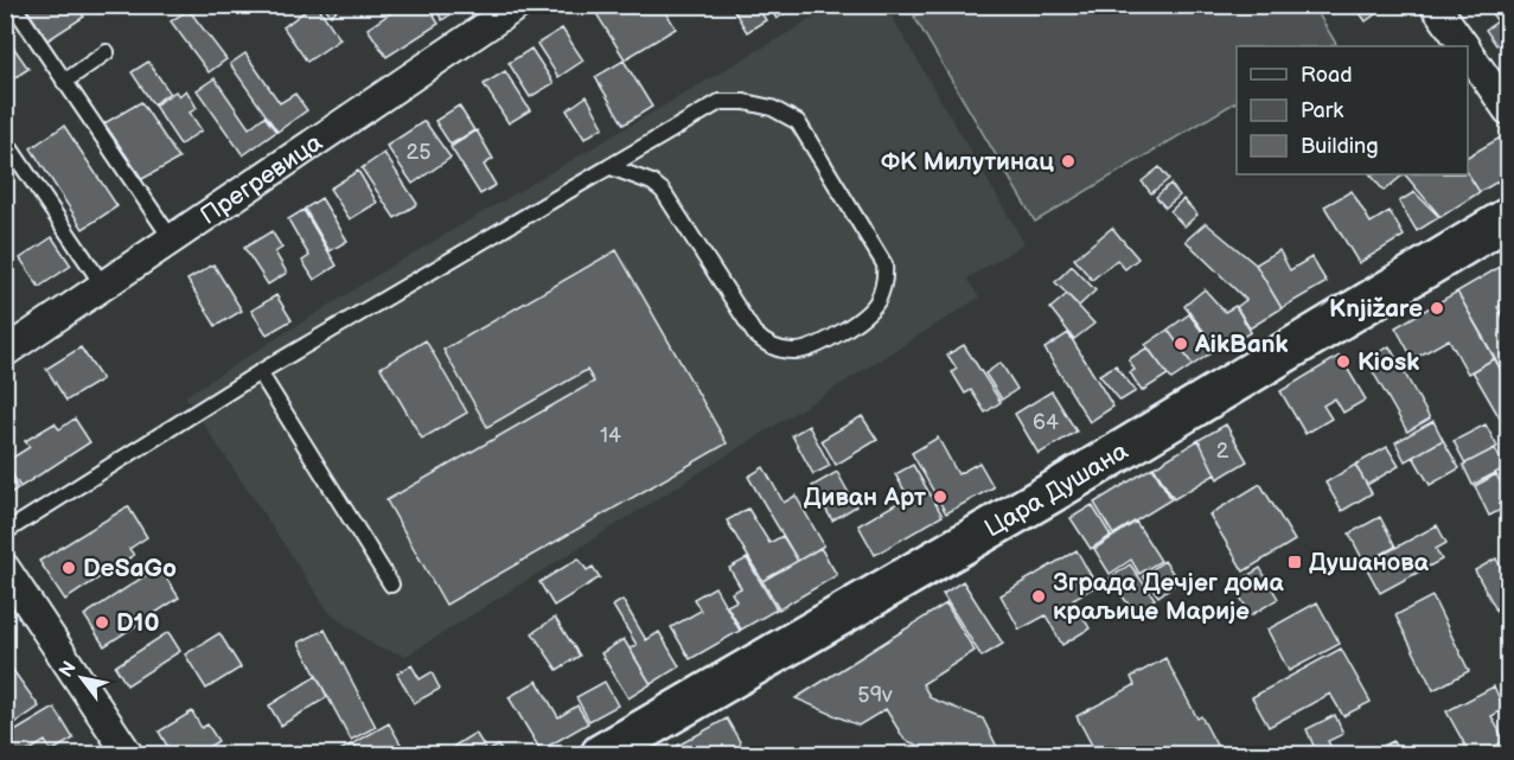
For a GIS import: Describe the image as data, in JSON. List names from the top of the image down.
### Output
{
  "streets": {
    "main road": ["Цара Душана"],
    "street": ["Прегревица"]
  },
  "places": {
    "other": [
      "ФК Милутинац",
      "Knjižare",
      "AikBank",
      "Kiosk",
      "Диван Арт",
      "DeSaGo",
      "Зграда Дечјег дома краљице Марије",
      "D10"
    ],
    "transit": ["Душанова"]
  },
  "house_numbers": [
    "25",
    "64",
    "14",
    "2",
    "59v"
  ],
  "legend": ["Road", "Park", "Building"],
  "north": "top left"
}
